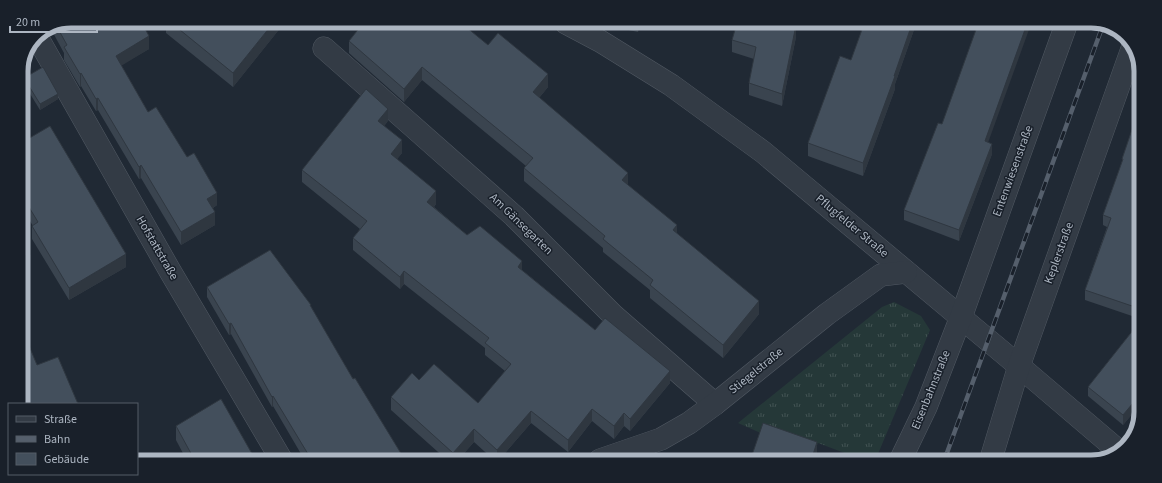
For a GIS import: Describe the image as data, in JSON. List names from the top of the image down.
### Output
{
  "streets": {
    "street": [
      "Entenwiesenstraße",
      "Am Gänsegarten",
      "Pflugfelder Straße",
      "Hofstattstraße",
      "Keplerstraße",
      "Stiegelstraße",
      "Eisenbahnstraße"
    ]
  },
  "crossings": [
    ["Entenwiesenstraße", "Pflugfelder Straße"],
    ["Entenwiesenstraße", "Eisenbahnstraße"],
    ["Am Gänsegarten", "Stiegelstraße"],
    ["Pflugfelder Straße", "Keplerstraße"],
    ["Pflugfelder Straße", "Stiegelstraße"],
    ["Pflugfelder Straße", "Eisenbahnstraße"]
  ],
  "legend": ["Straße", "Bahn", "Gebäude"],
  "scale_bar": "20 m"
}
